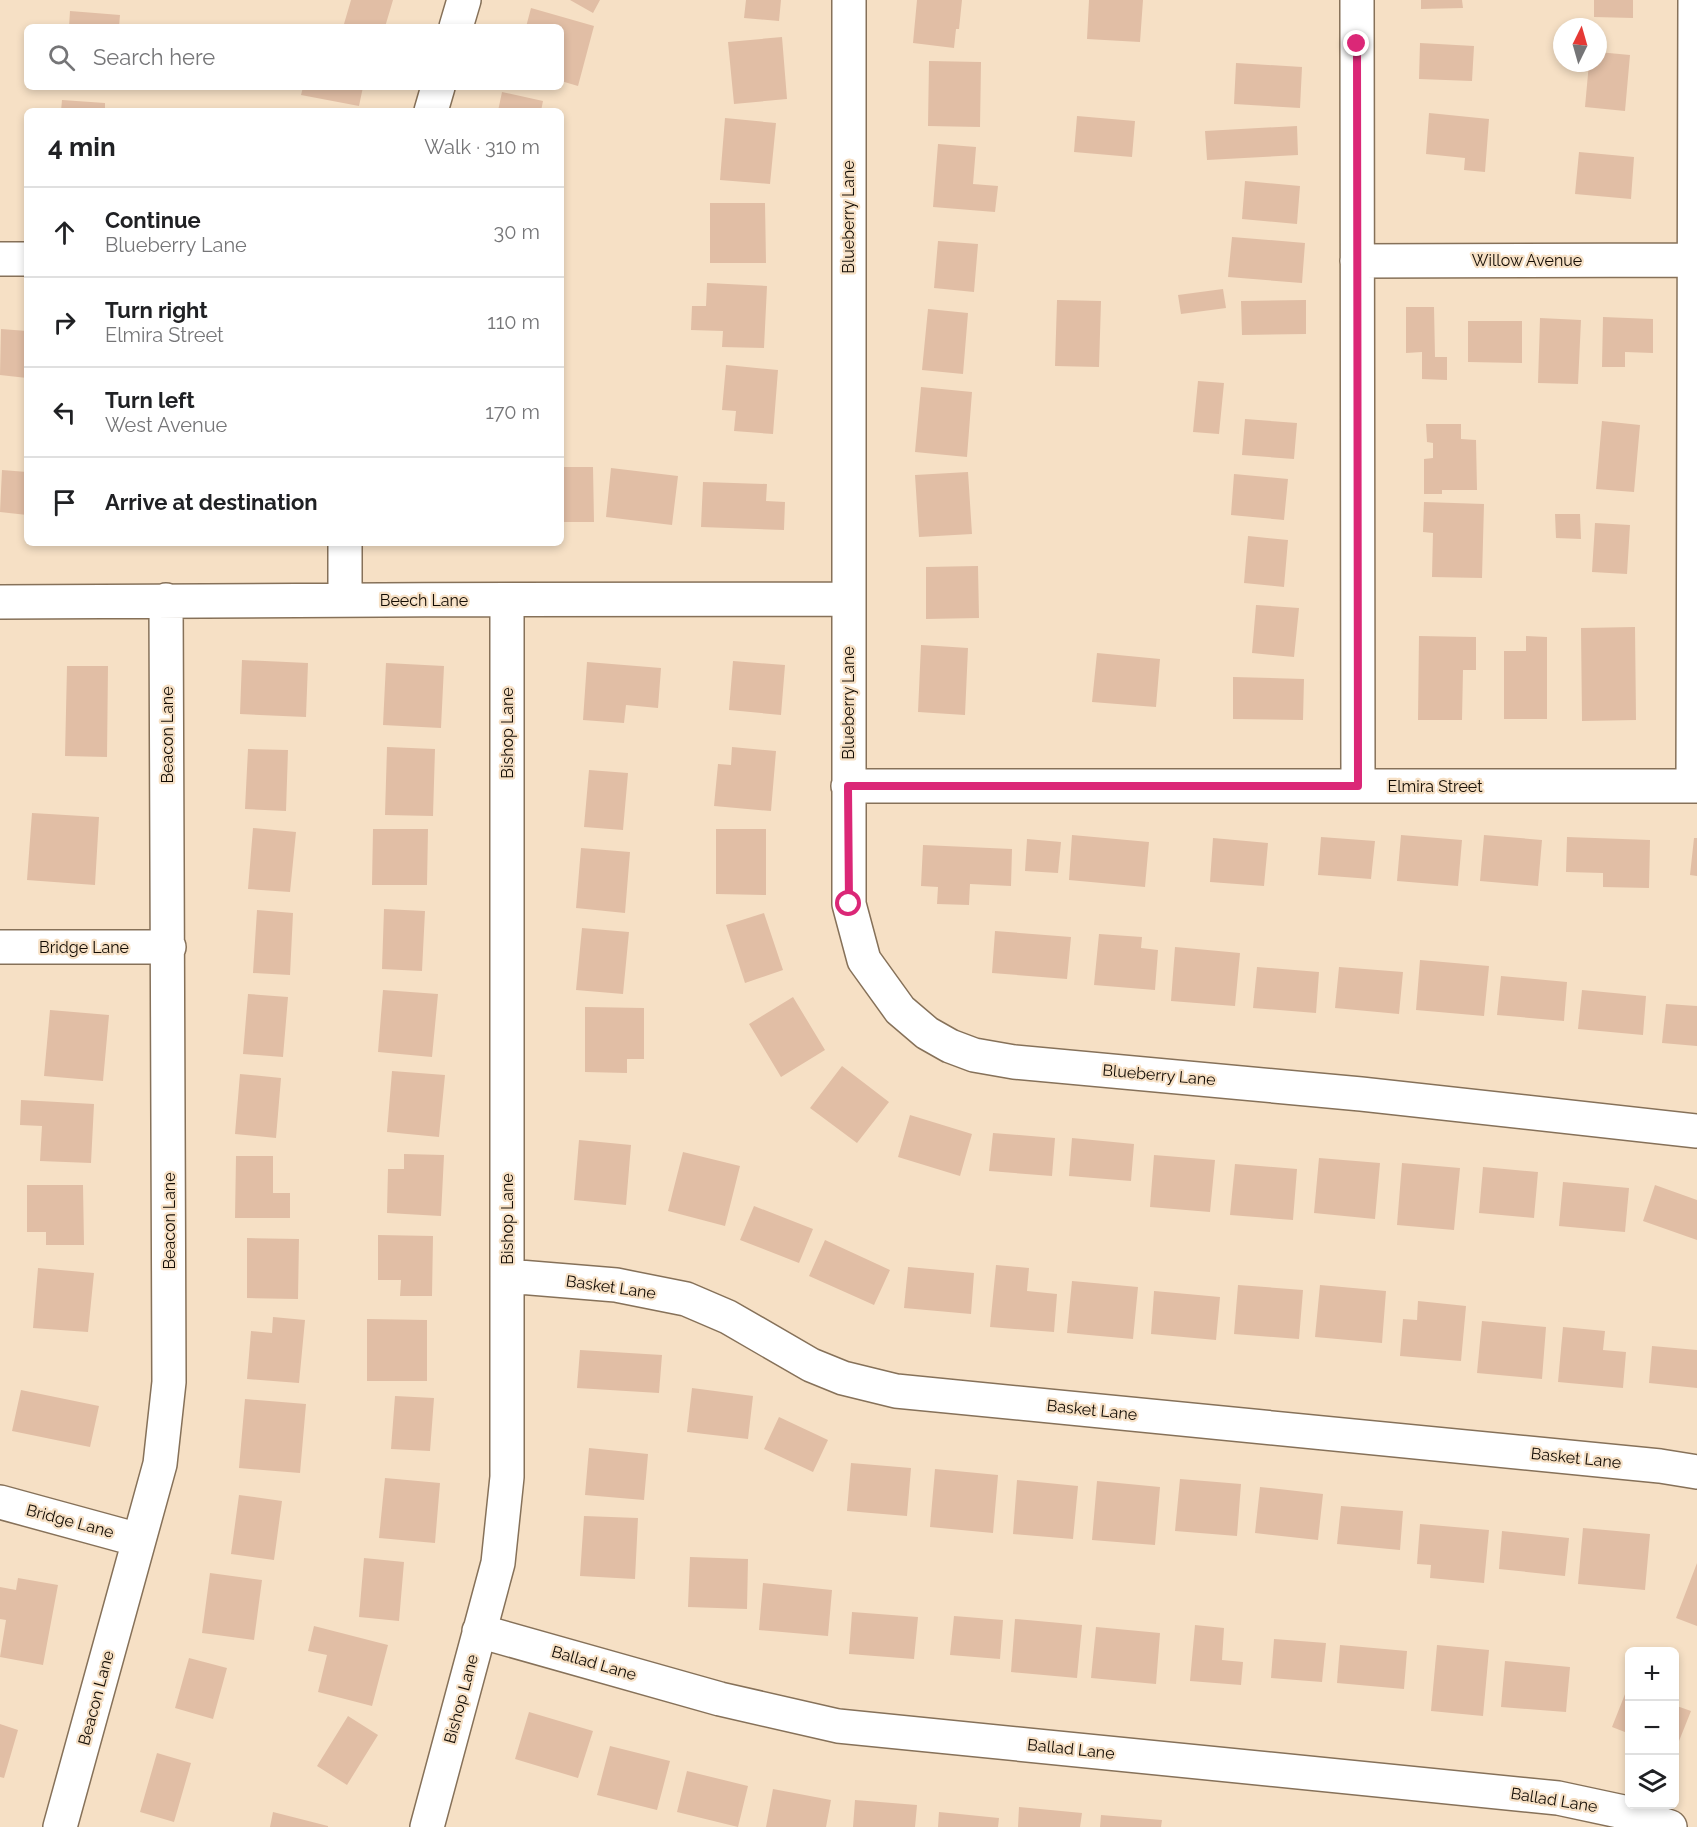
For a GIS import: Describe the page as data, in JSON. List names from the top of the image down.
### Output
{
  "streets": {
    "street": [
      "Blueberry Lane",
      "Willow Avenue",
      "Beech Lane",
      "Bishop Lane",
      "Beacon Lane",
      "Elmira Street",
      "Bridge Lane",
      "Basket Lane",
      "Ballad Lane"
    ]
  },
  "crossings": [
    ["Blueberry Lane", "Beech Lane"],
    ["Blueberry Lane", "Elmira Street"],
    ["Beech Lane", "Bishop Lane"],
    ["Beech Lane", "Beacon Lane"],
    ["Bishop Lane", "Basket Lane"],
    ["Bishop Lane", "Ballad Lane"],
    ["Beacon Lane", "Bridge Lane"]
  ],
  "north": "top",
  "page": {
    "search": "Search here",
    "heading": ["4 min", "Walk · 310 m"],
    "list": [
      ["Continue", "Blueberry Lane", "30 m"],
      ["Turn right", "Elmira Street", "110 m"],
      ["Turn left", "West Avenue", "170 m"],
      "Arrive at destination"
    ],
    "map_buttons": ["+", "−"]
  }
}
